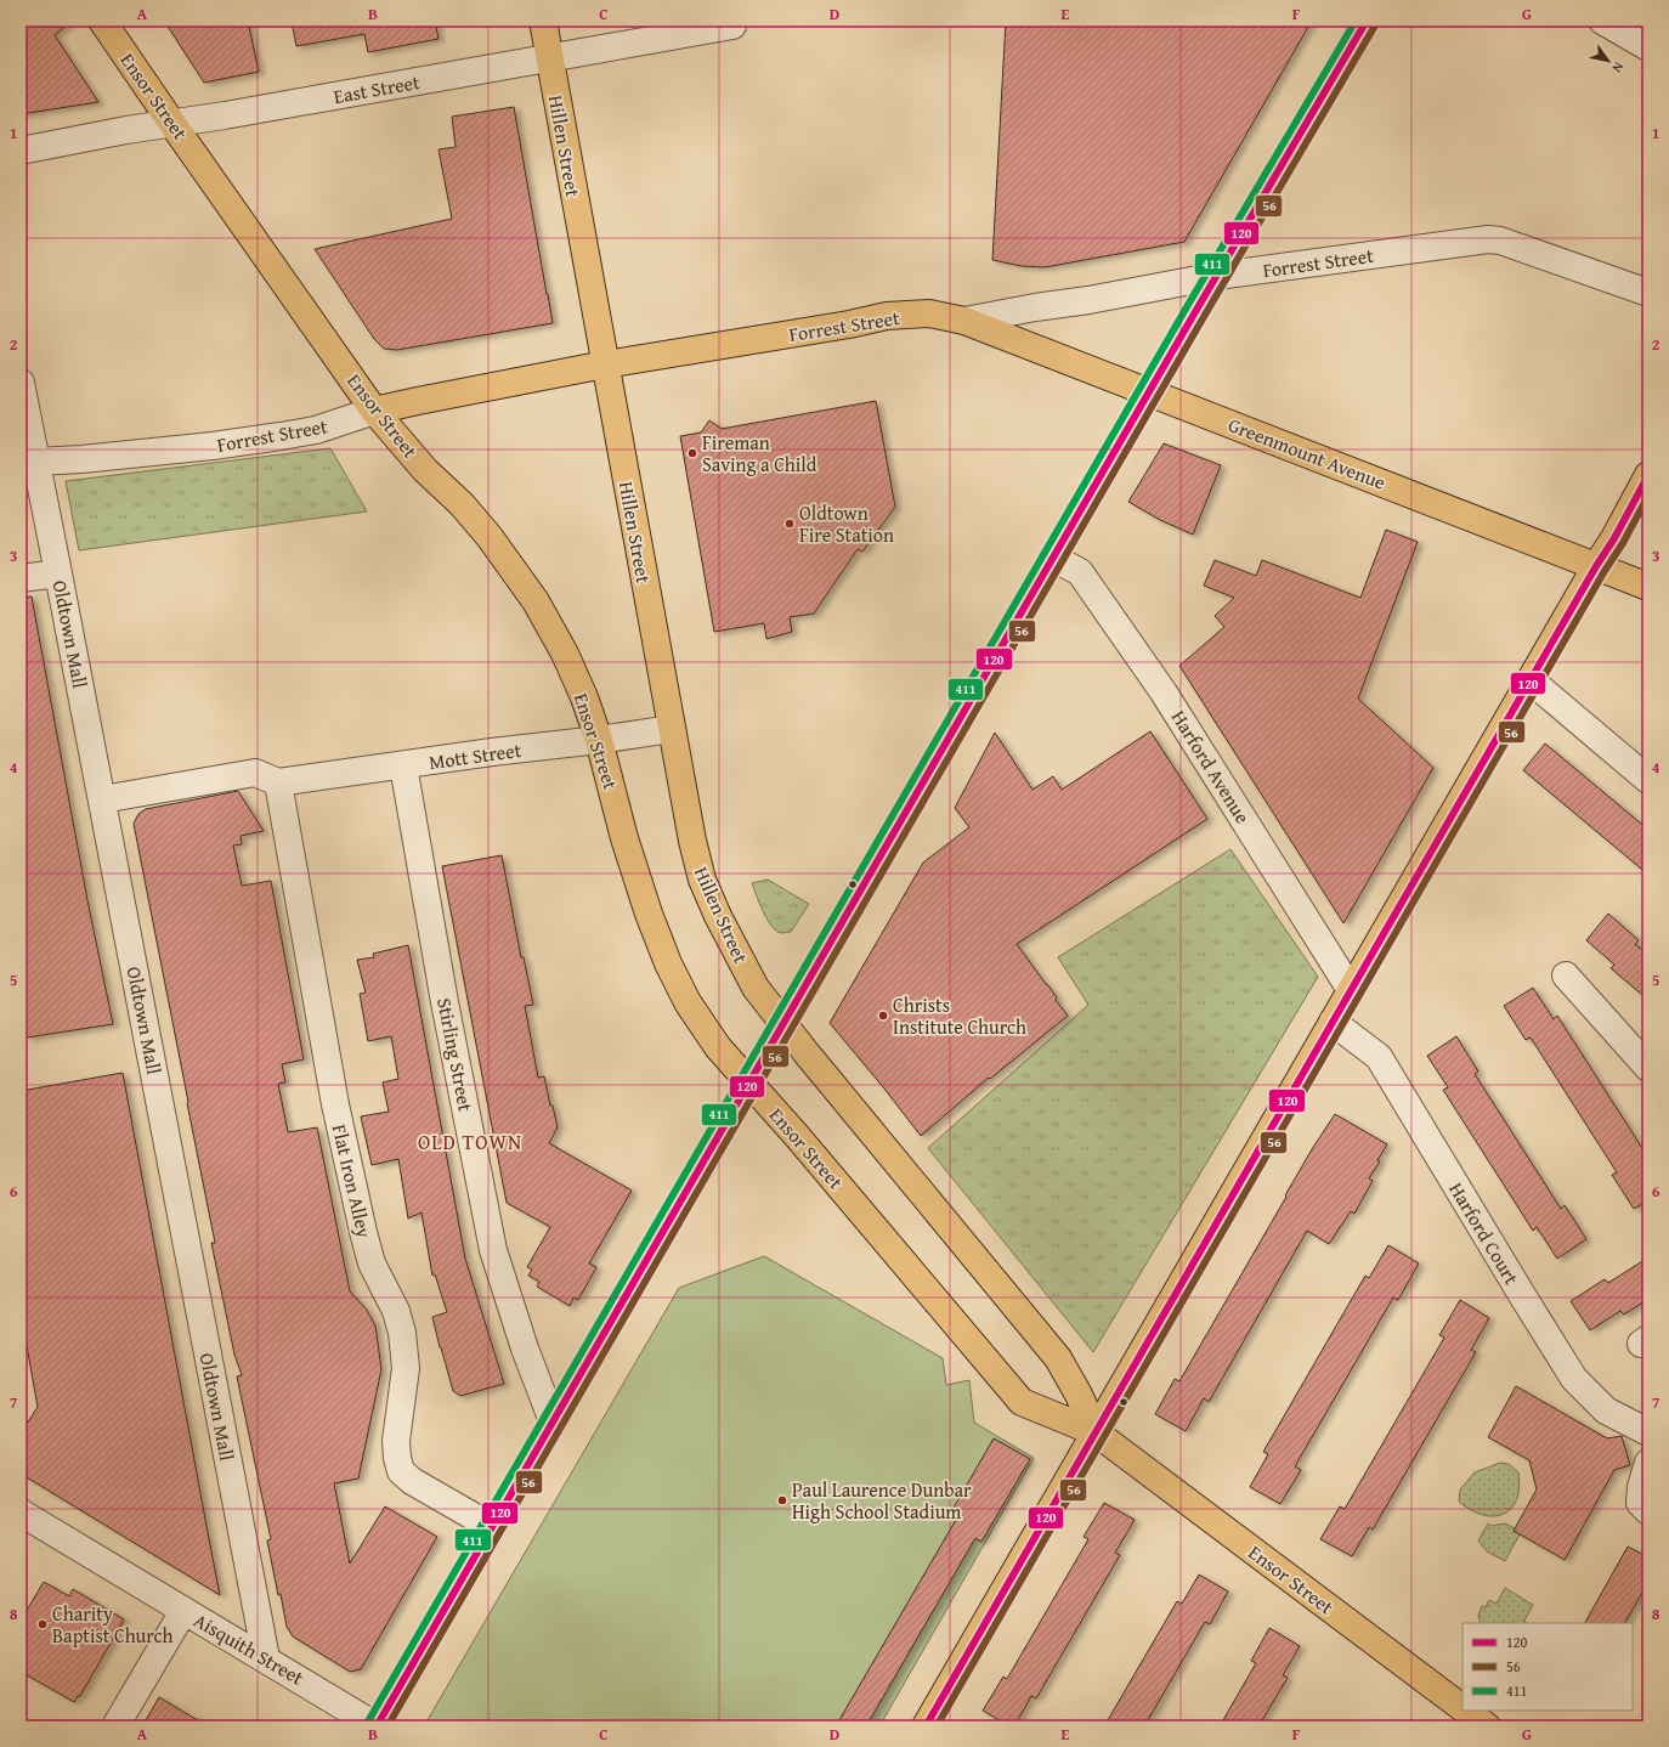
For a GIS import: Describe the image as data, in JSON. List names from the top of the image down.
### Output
{
  "streets": {
    "main road": [
      "Ensor Street",
      "Hillen Street",
      "Forrest Street",
      "Greenmount Avenue"
    ],
    "street": [
      "East Street",
      "Oldtown Mall",
      "Mott Street",
      "Harford Avenue",
      "Stirling Street",
      "Flat Iron Alley",
      "Harford Court",
      "Aisquith Street"
    ]
  },
  "crossings": [
    ["East Street", "Ensor Street"],
    ["East Street", "Hillen Street"],
    ["Ensor Street", "Hillen Street"],
    ["Ensor Street", "Forrest Street"],
    ["Ensor Street", "Mott Street"],
    ["Hillen Street", "Forrest Street"],
    ["Hillen Street", "Mott Street"],
    ["Forrest Street", "Greenmount Avenue"],
    ["Forrest Street", "Oldtown Mall"],
    ["Oldtown Mall", "Aisquith Street"],
    ["Mott Street", "Stirling Street"],
    ["Mott Street", "Flat Iron Alley"]
  ],
  "districts": ["OLD TOWN"],
  "places": [
    "Fireman Saving a Child",
    "Oldtown Fire Station",
    "Christs Institute Church",
    "Paul Laurence Dunbar High School Stadium",
    "Charity Baptist Church"
  ],
  "lines": ["transit line 120", "transit line 411", "transit line 56"],
  "legend": ["120", "56", "411"],
  "north": "bottom right",
  "grid": {
    "columns": [
      "A",
      "B",
      "C",
      "D",
      "E",
      "F",
      "G"
    ],
    "rows": [
      "1",
      "2",
      "3",
      "4",
      "5",
      "6",
      "7",
      "8"
    ]
  }
}
